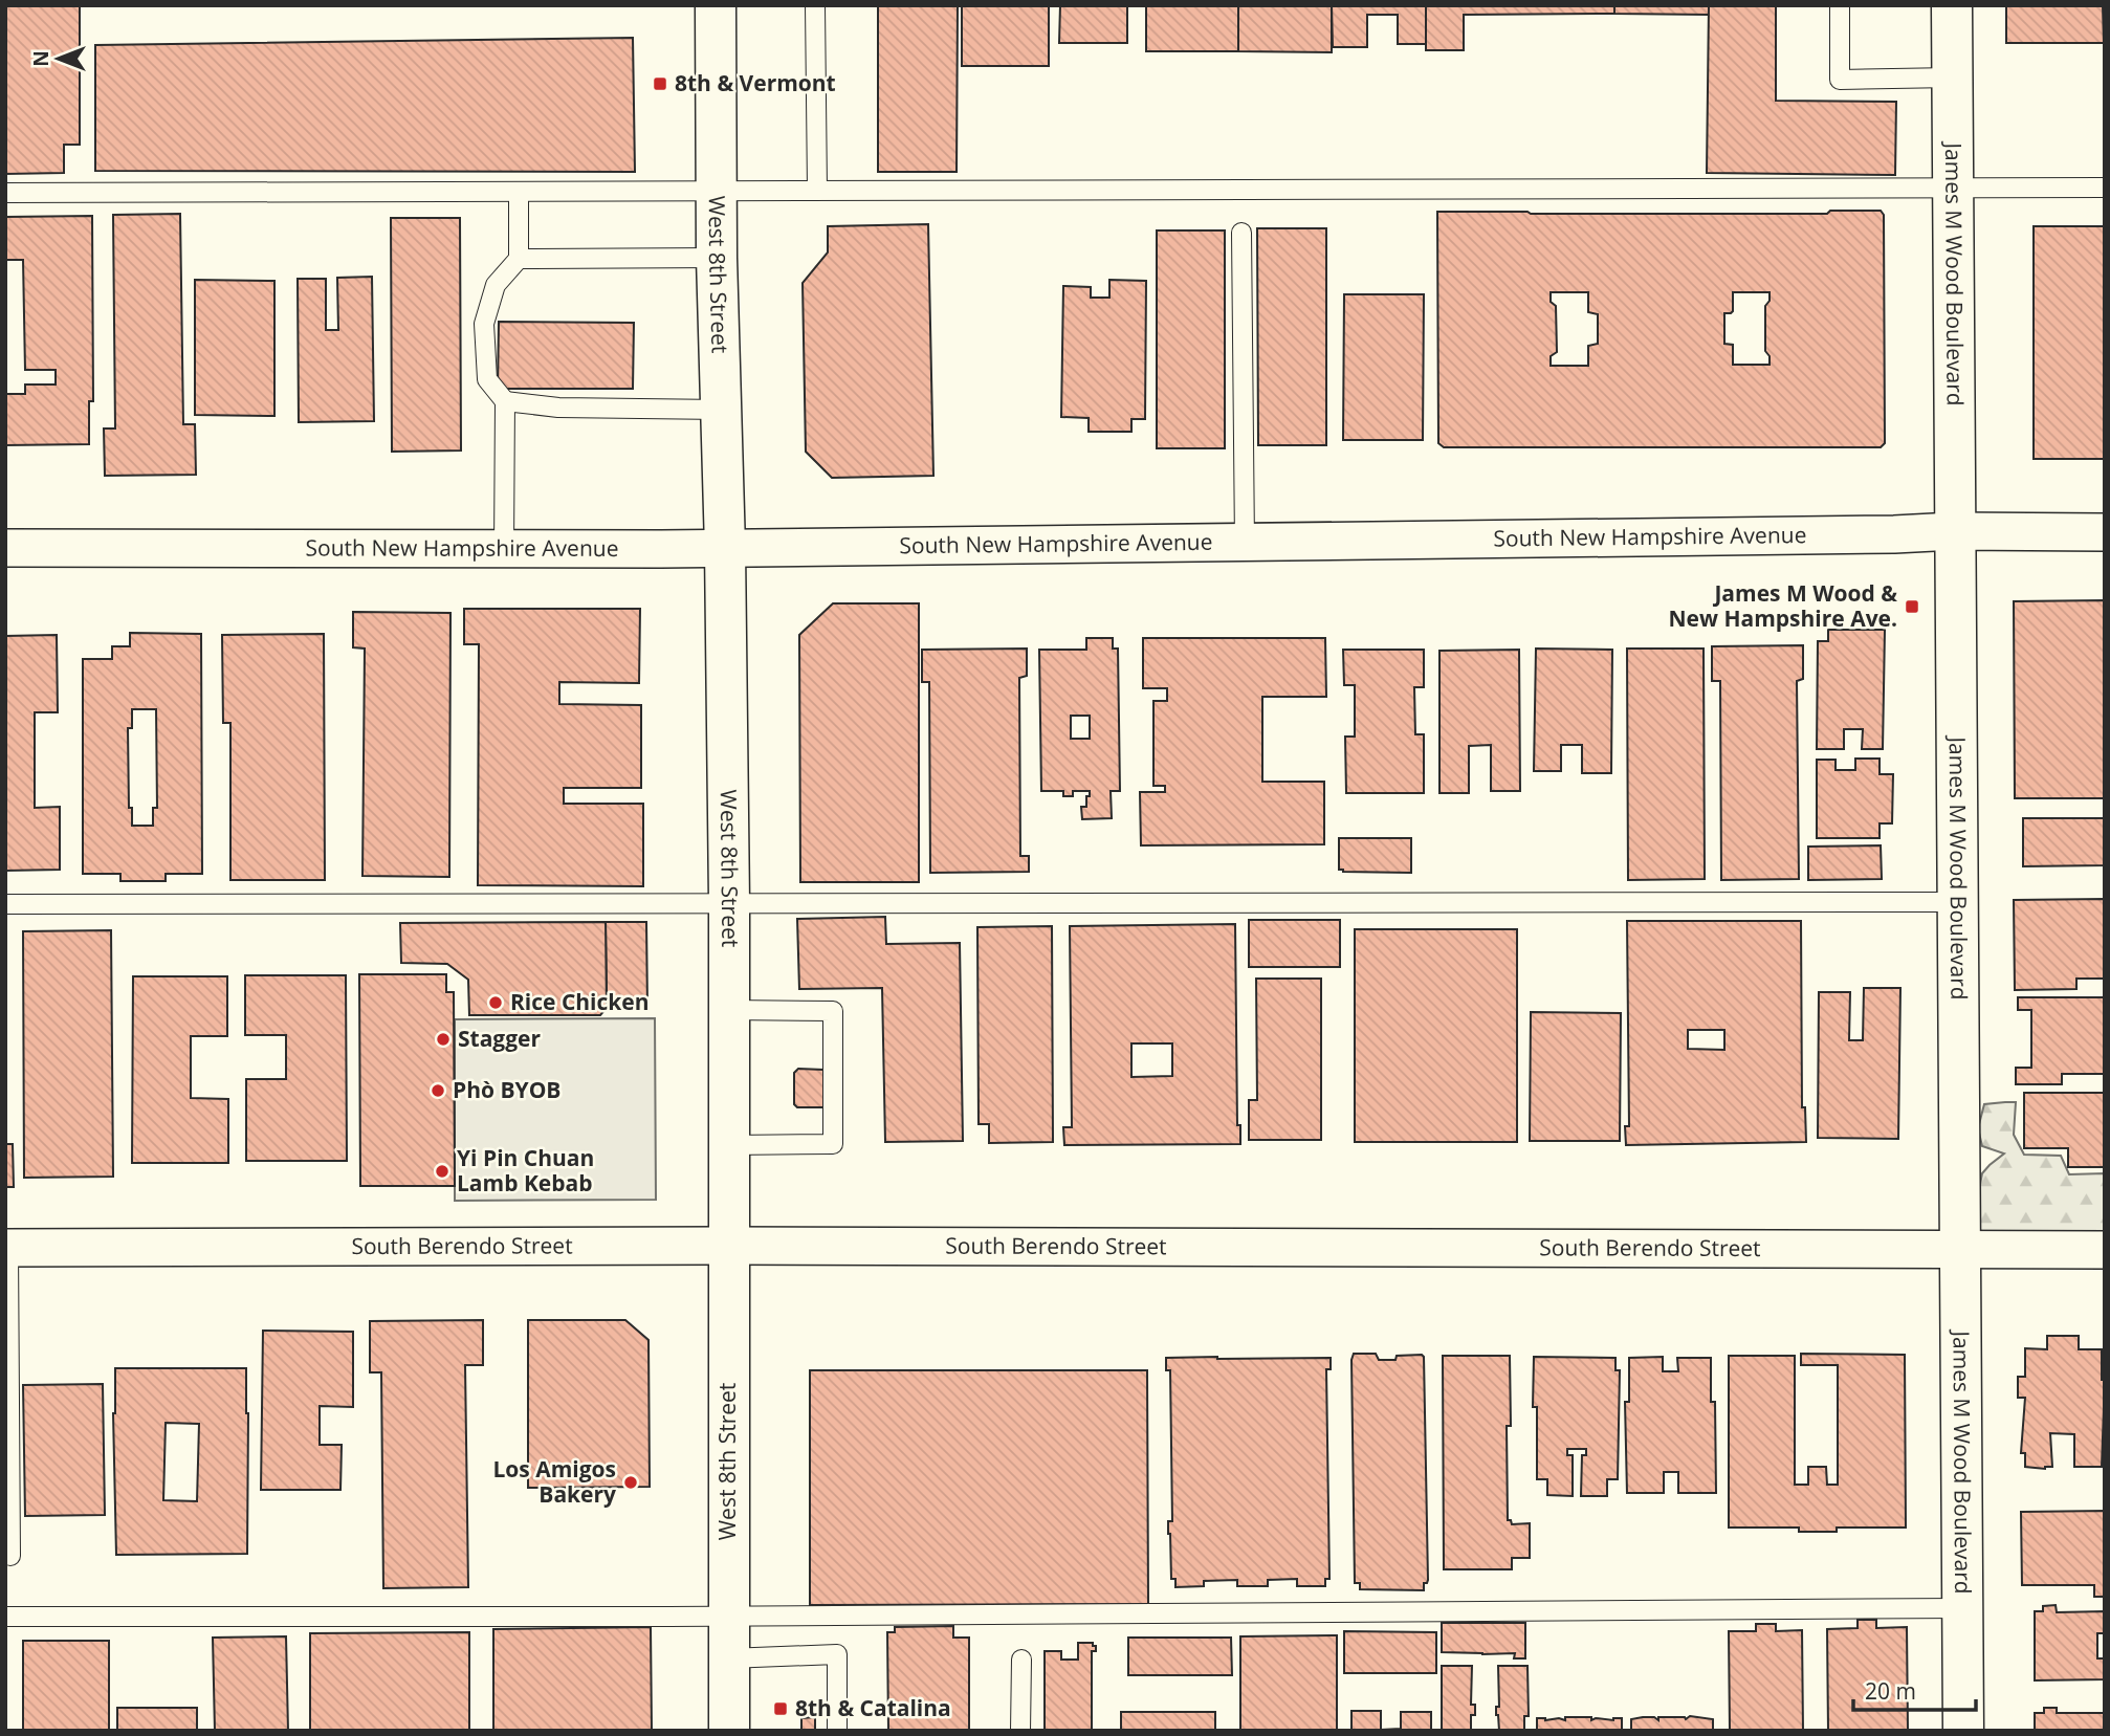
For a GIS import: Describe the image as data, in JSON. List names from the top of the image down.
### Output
{
  "streets": {
    "main road": ["West 8th Street", "James M Wood Boulevard"],
    "street": ["South New Hampshire Avenue", "South Berendo Street"]
  },
  "crossings": [
    ["West 8th Street", "South New Hampshire Avenue"],
    ["West 8th Street", "South Berendo Street"],
    ["James M Wood Boulevard", "South New Hampshire Avenue"],
    ["James M Wood Boulevard", "South Berendo Street"]
  ],
  "places": {
    "transit": ["8th & Vermont", "James M Wood & New Hampshire Ave.", "8th & Catalina"],
    "other": [
      "Rice Chicken",
      "Stagger",
      "Phò BYOB",
      "Yi Pin Chuan Lamb Kebab",
      "Los Amigos Bakery"
    ]
  },
  "scale_bar": "20 m",
  "north": "left"
}
